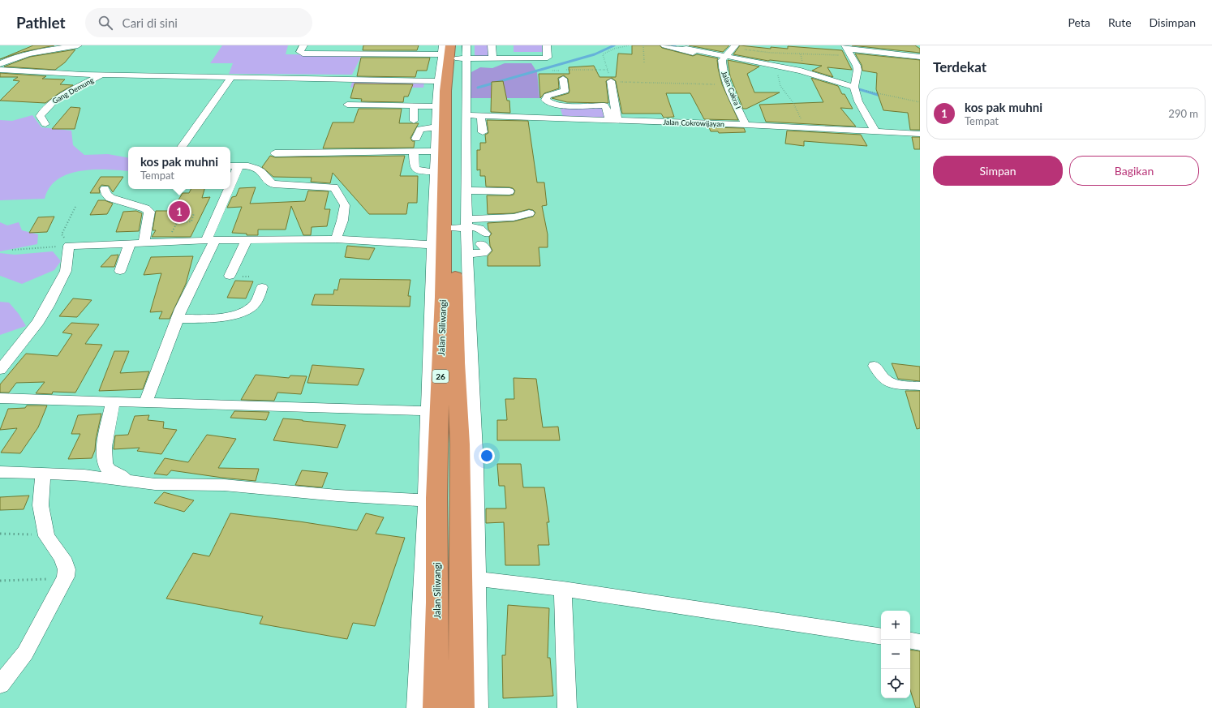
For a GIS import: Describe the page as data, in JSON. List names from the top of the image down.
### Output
{
  "streets": {
    "highway": ["Jalan Siliwangi", "26"],
    "street": ["Jalan Cakra I", "Gang Demung", "Jalan Cokrowijayan"]
  },
  "crossings": [
    ["Jalan Cakra I", "Jalan Cokrowijayan"]
  ],
  "page": {
    "header": "Pathlet",
    "search": "Cari di sini",
    "nav": ["Peta", "Rute", "Disimpan"],
    "heading": "Terdekat",
    "list": [
      {
        "mark": "1",
        "name": "kos pak muhni",
        "note": "Tempat",
        "value": "290 m"
      }
    ],
    "buttons": ["Simpan", "Bagikan"],
    "popup": ["kos pak muhni", "Tempat"],
    "pins": "1",
    "map_buttons": ["+", "−"]
  }
}
